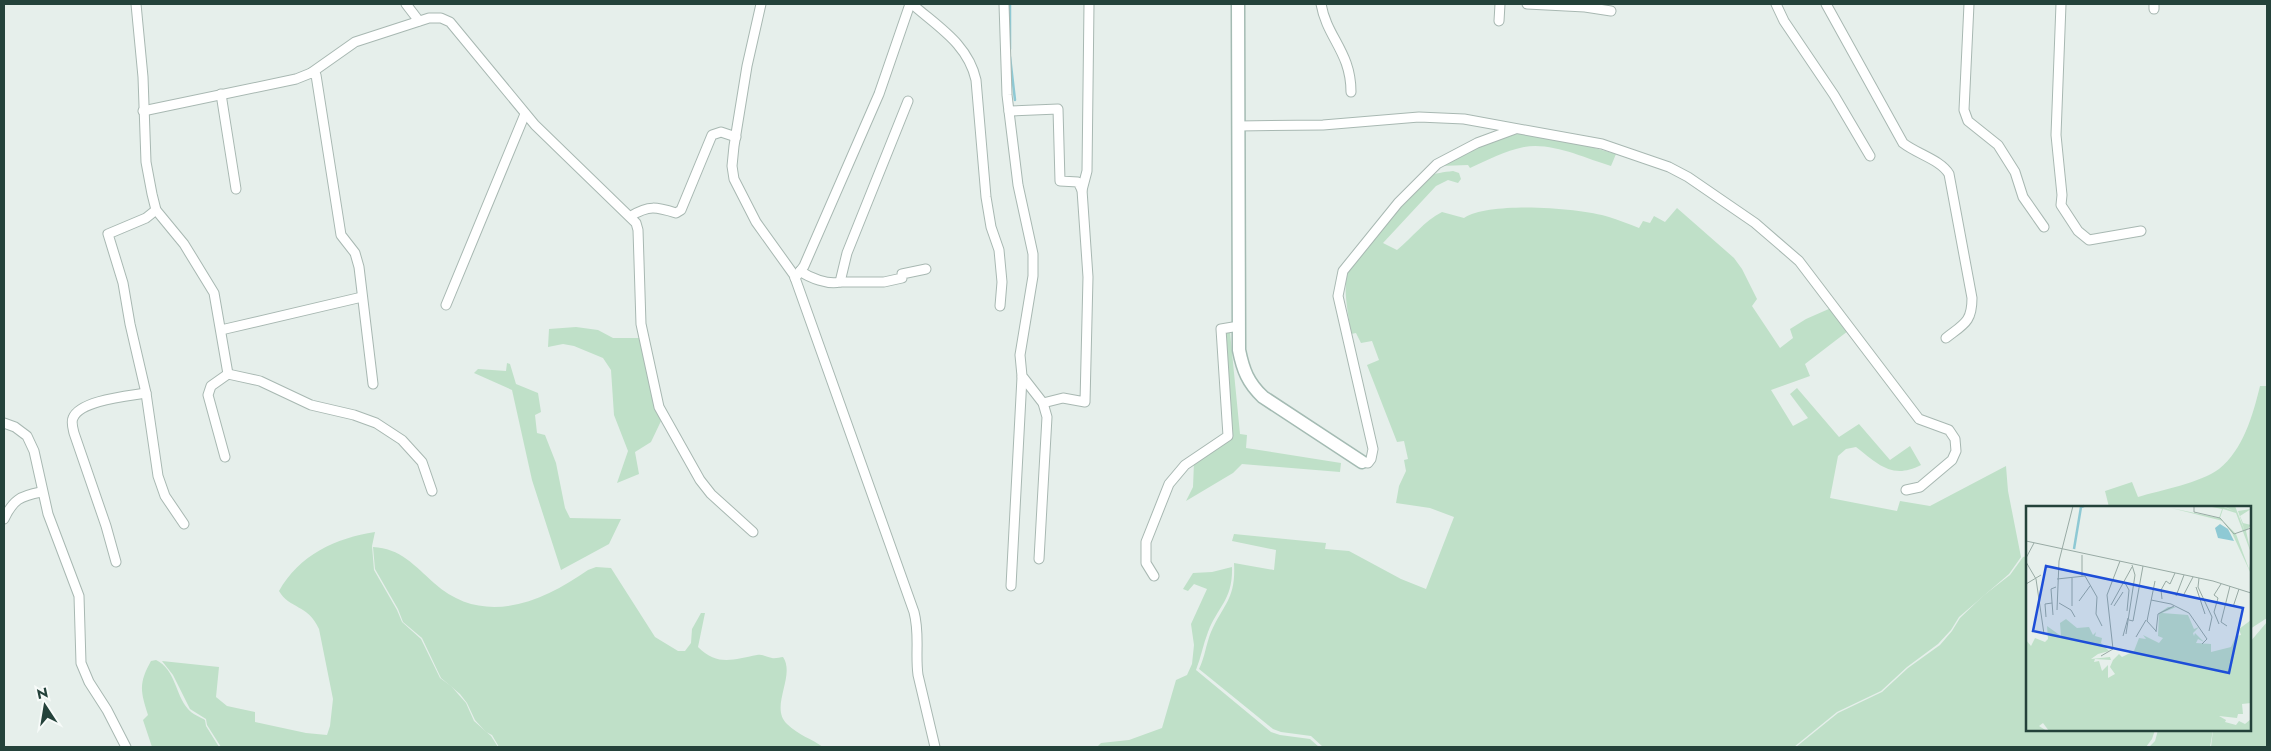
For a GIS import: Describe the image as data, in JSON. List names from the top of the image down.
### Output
{
  "north": "top"
}
